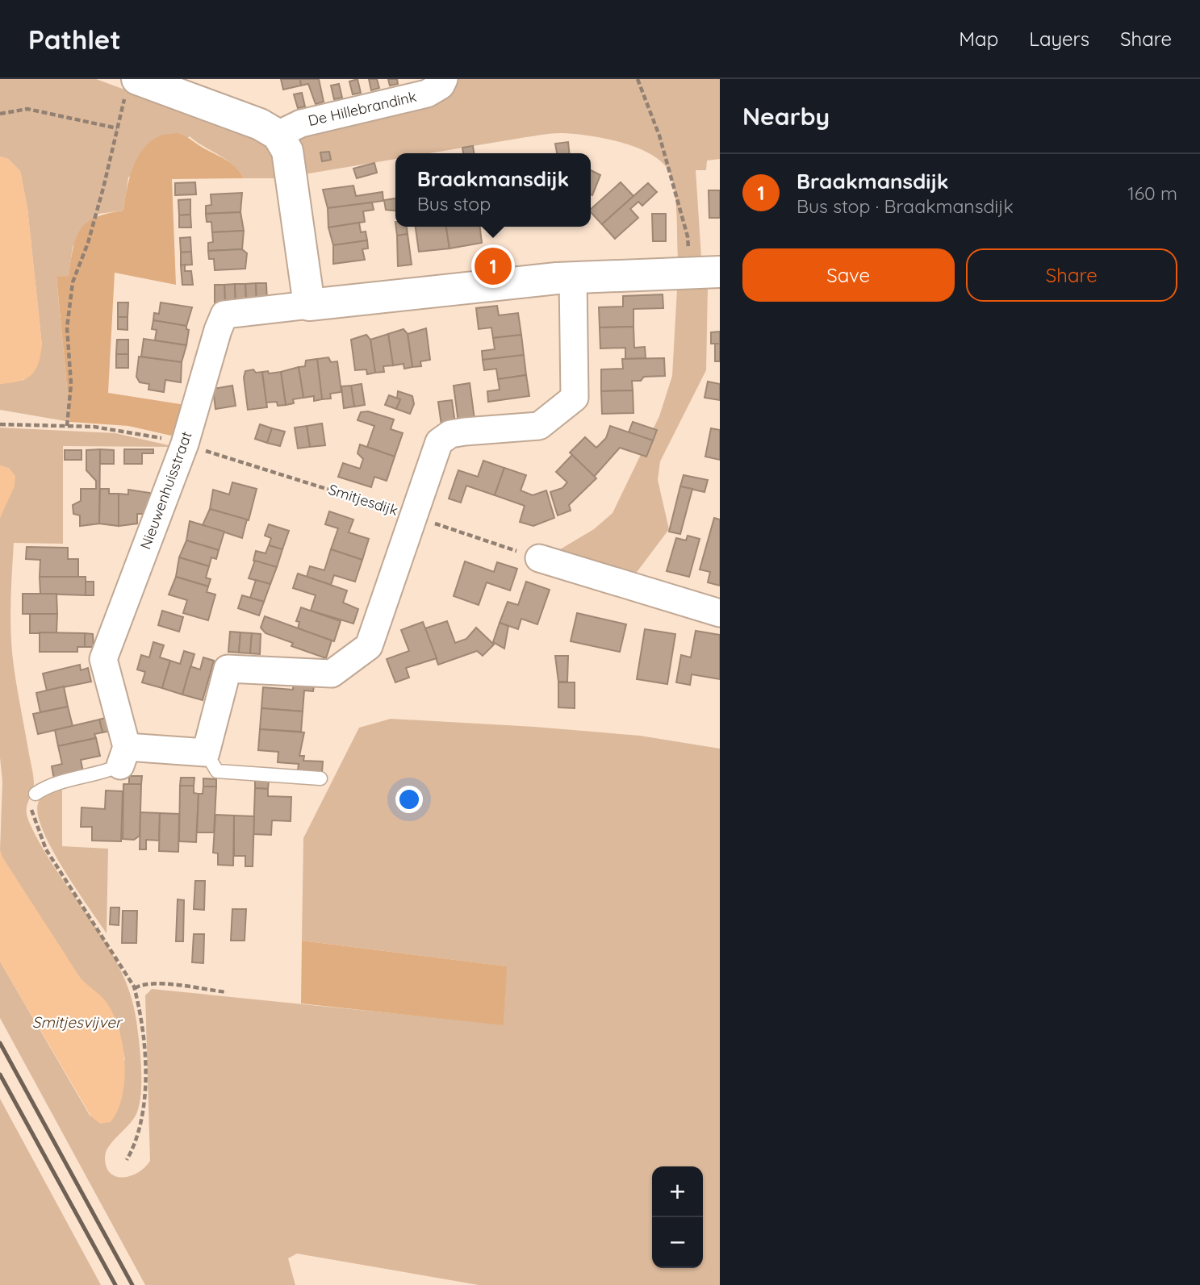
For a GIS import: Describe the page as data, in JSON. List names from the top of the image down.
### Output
{
  "streets": {
    "street": ["De Hillebrandink", "Nieuwenhuisstraat"],
    "path": ["Smitjesdijk"]
  },
  "crossings": [
    ["Nieuwenhuisstraat", "Smitjesdijk"]
  ],
  "water": ["Smitjesvijver"],
  "page": {
    "header": "Pathlet",
    "nav": ["Map", "Layers", "Share"],
    "heading": "Nearby",
    "list": [
      {
        "mark": "1",
        "name": "Braakmansdijk",
        "note": "Bus stop · Braakmansdijk",
        "value": "160 m"
      }
    ],
    "popup": ["Braakmansdijk", "Bus stop"],
    "buttons": ["Save", "Share"],
    "pins": "1",
    "map_buttons": ["+", "−"]
  }
}
